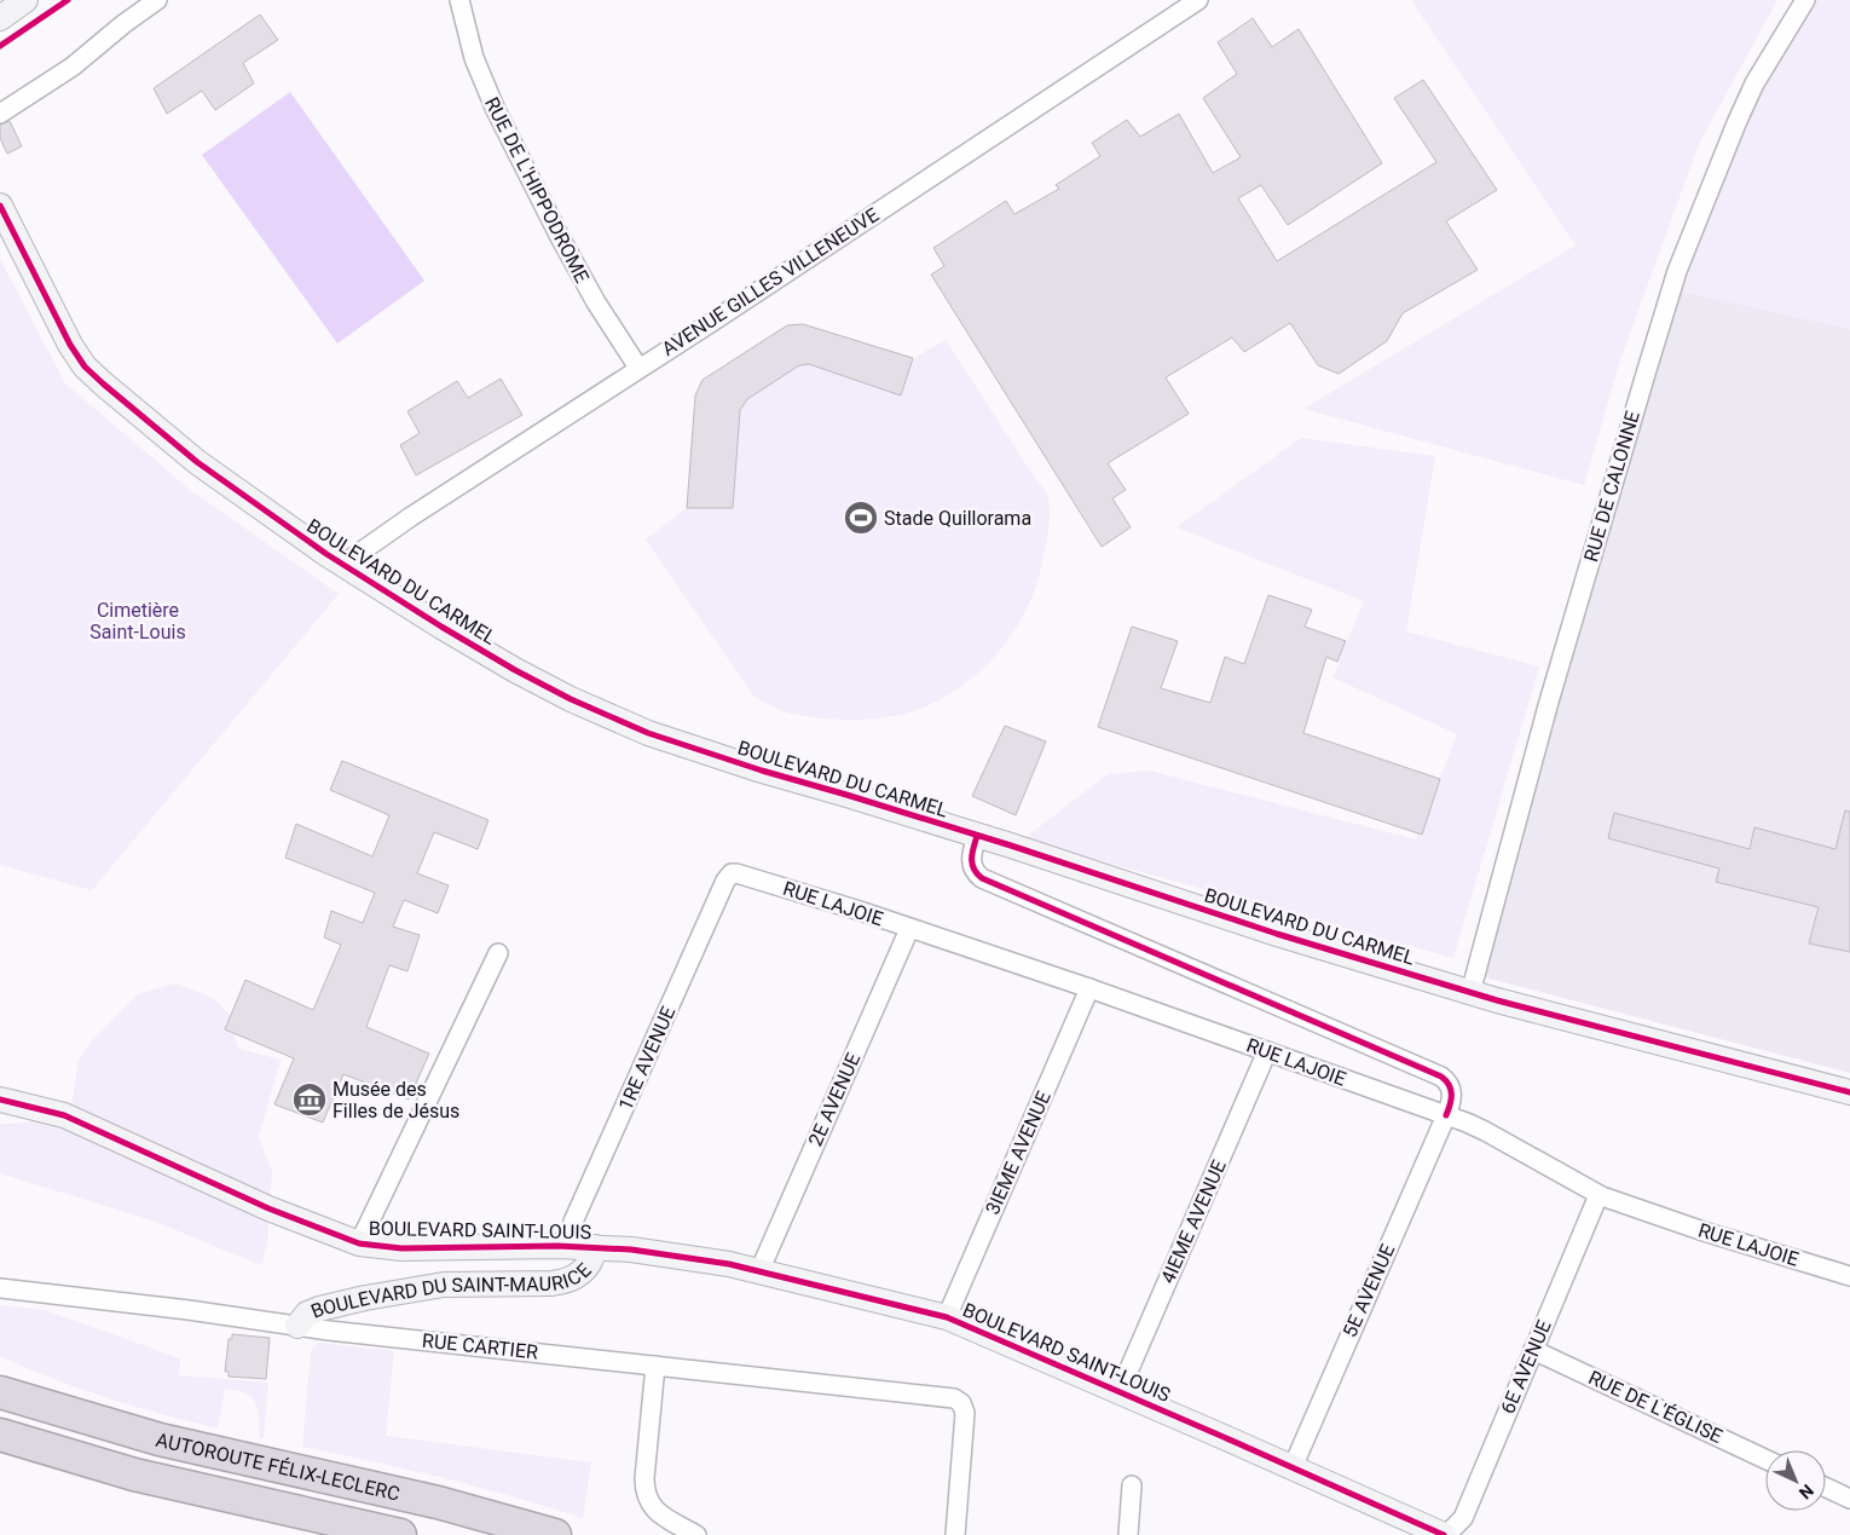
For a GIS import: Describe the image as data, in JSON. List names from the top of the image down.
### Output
{
  "streets": {
    "highway": ["AUTOROUTE FÉLIX-LECLERC"],
    "street": [
      "RUE DE L'HIPPODROME",
      "AVENUE GILLES VILLENEUVE",
      "RUE DE CALONNE",
      "BOULEVARD DU CARMEL",
      "RUE LAJOIE",
      "1RE AVENUE",
      "2E AVENUE",
      "3IEME AVENUE",
      "4IEME AVENUE",
      "BOULEVARD SAINT-LOUIS",
      "BOULEVARD DU SAINT-MAURICE",
      "5E AVENUE",
      "RUE CARTIER",
      "6E AVENUE",
      "RUE DE L'ÉGLISE"
    ]
  },
  "crossings": [
    ["RUE DE L'HIPPODROME", "AVENUE GILLES VILLENEUVE"],
    ["AVENUE GILLES VILLENEUVE", "BOULEVARD DU CARMEL"],
    ["RUE DE CALONNE", "BOULEVARD DU CARMEL"],
    ["BOULEVARD DU CARMEL", "5E AVENUE"],
    ["RUE LAJOIE", "1RE AVENUE"],
    ["RUE LAJOIE", "2E AVENUE"],
    ["RUE LAJOIE", "3IEME AVENUE"],
    ["RUE LAJOIE", "4IEME AVENUE"],
    ["RUE LAJOIE", "5E AVENUE"],
    ["RUE LAJOIE", "6E AVENUE"],
    ["1RE AVENUE", "BOULEVARD SAINT-LOUIS"],
    ["2E AVENUE", "BOULEVARD SAINT-LOUIS"],
    ["3IEME AVENUE", "BOULEVARD SAINT-LOUIS"],
    ["4IEME AVENUE", "BOULEVARD SAINT-LOUIS"],
    ["BOULEVARD SAINT-LOUIS", "BOULEVARD DU SAINT-MAURICE"],
    ["BOULEVARD SAINT-LOUIS", "5E AVENUE"],
    ["BOULEVARD SAINT-LOUIS", "6E AVENUE"],
    ["BOULEVARD DU SAINT-MAURICE", "RUE CARTIER"],
    ["6E AVENUE", "RUE DE L'ÉGLISE"]
  ],
  "parks": ["Cimetière Saint-Louis"],
  "places": {
    "sports": ["Stade Quillorama"],
    "museum": ["Musée des Filles de Jésus"]
  },
  "north": "bottom right"
}
